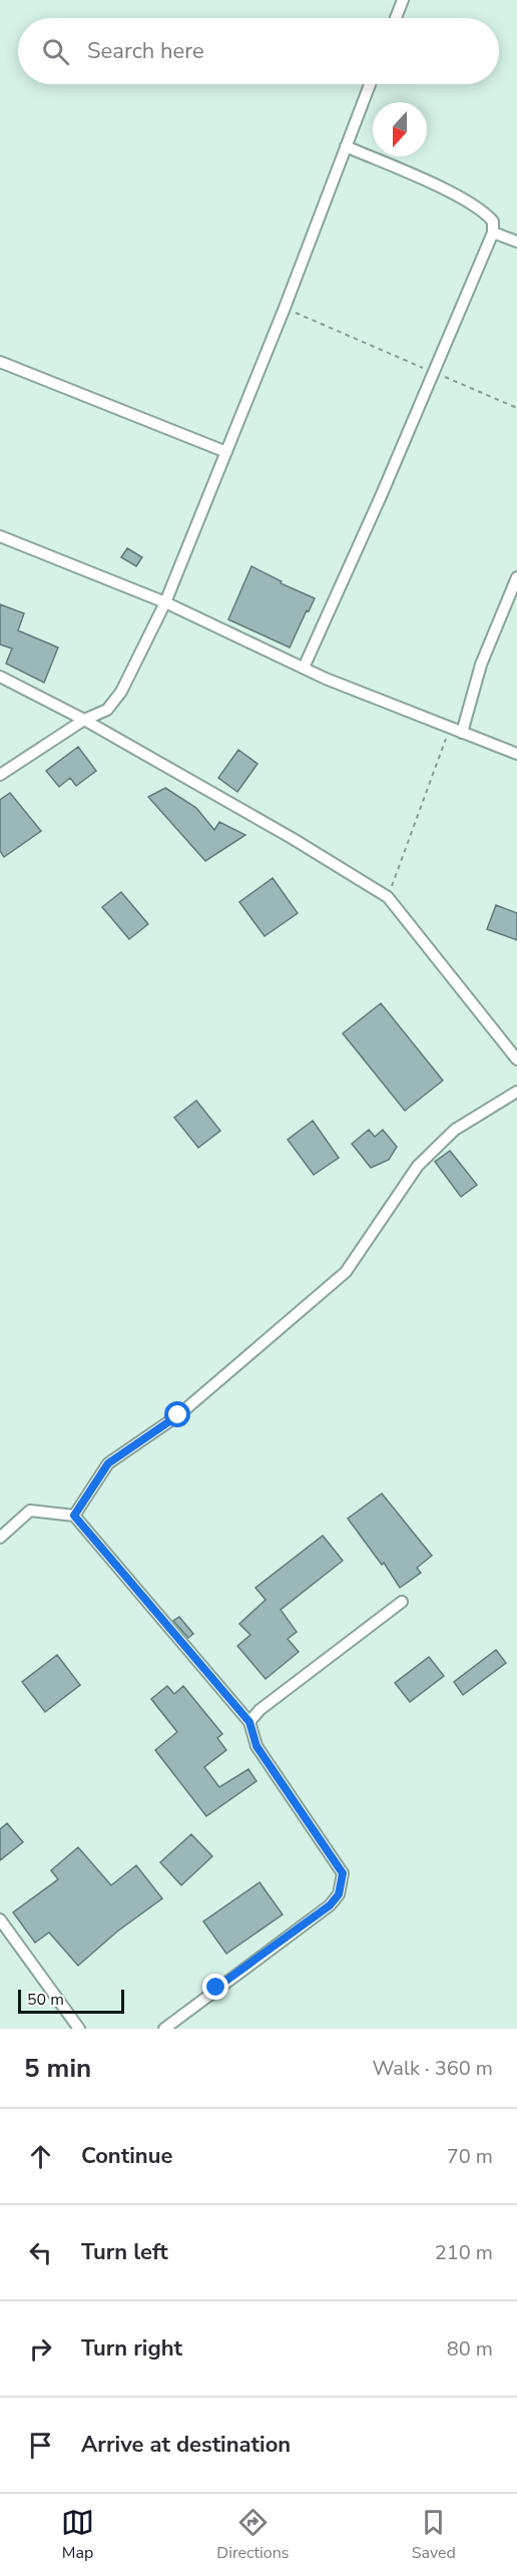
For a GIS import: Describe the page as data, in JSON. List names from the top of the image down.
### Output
{
  "scale_bar": "50 m",
  "north": "bottom",
  "page": {
    "search": "Search here",
    "scale": "50 m",
    "heading": ["5 min", "Walk · 360 m"],
    "list": [
      ["Continue", "70 m"],
      ["Turn left", "210 m"],
      ["Turn right", "80 m"],
      "Arrive at destination"
    ],
    "nav": ["Map", "Directions", "Saved"]
  }
}
